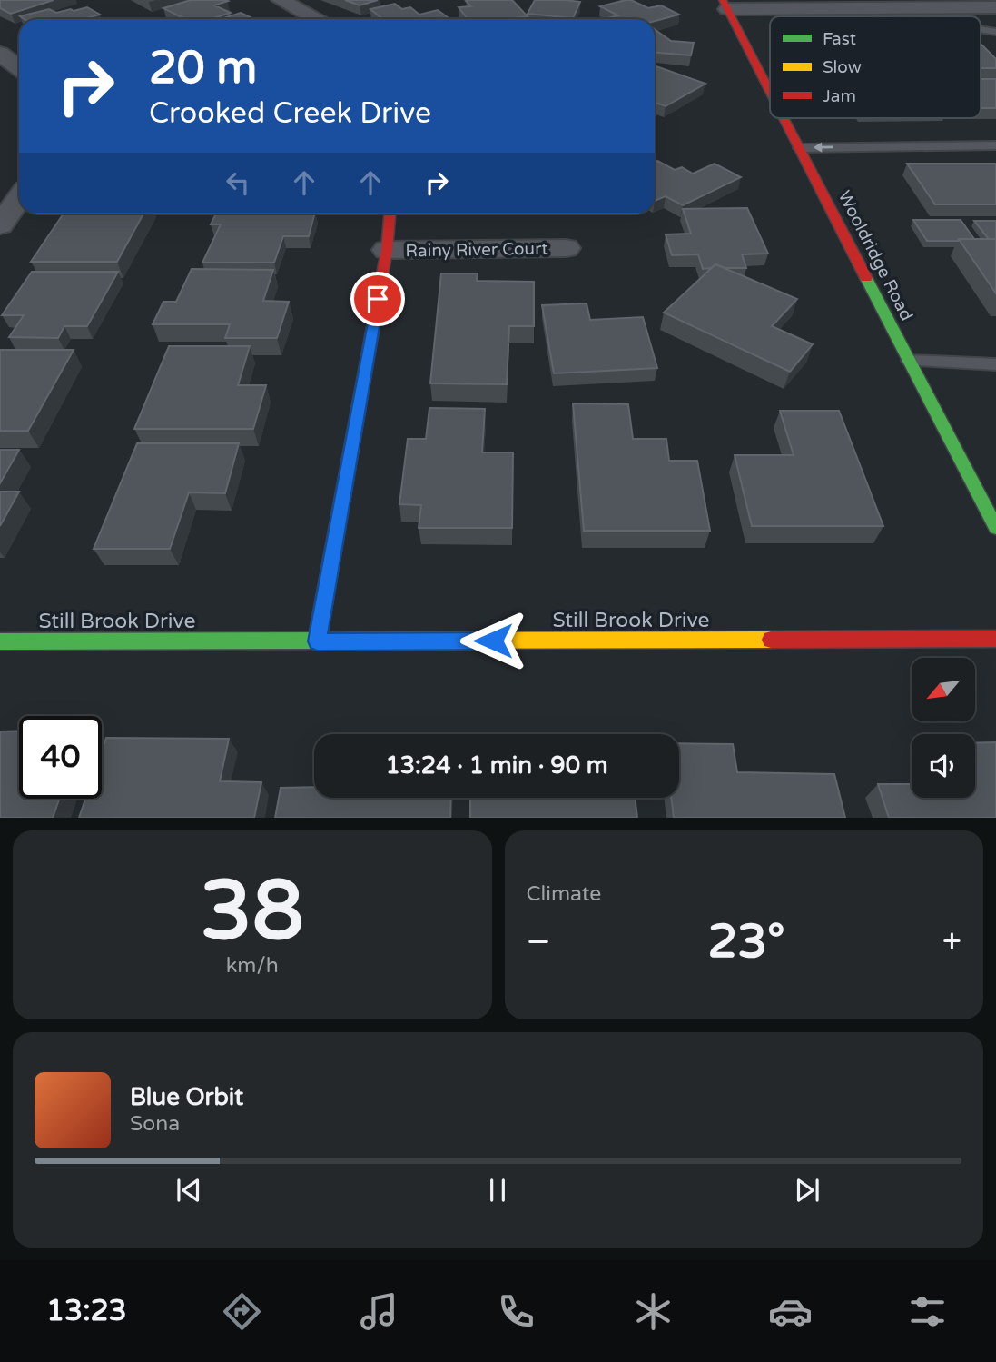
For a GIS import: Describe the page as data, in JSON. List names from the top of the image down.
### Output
{
  "streets": {
    "street": ["Rainy River Court", "Wooldridge Road", "Still Brook Drive"]
  },
  "legend": ["Fast", "Slow", "Jam"],
  "north": "bottom left",
  "page": {
    "turn": ["20 m", "Crooked Creek Drive"],
    "limit": "40",
    "trip": "13:24 · 1 min · 90 m",
    "tile": [
      ["38", "km/h"],
      "Climate"
    ],
    "heat": ["−", "23°", "+"],
    "song": ["Blue Orbit", "Sona"],
    "tabs": "13:23"
  }
}
